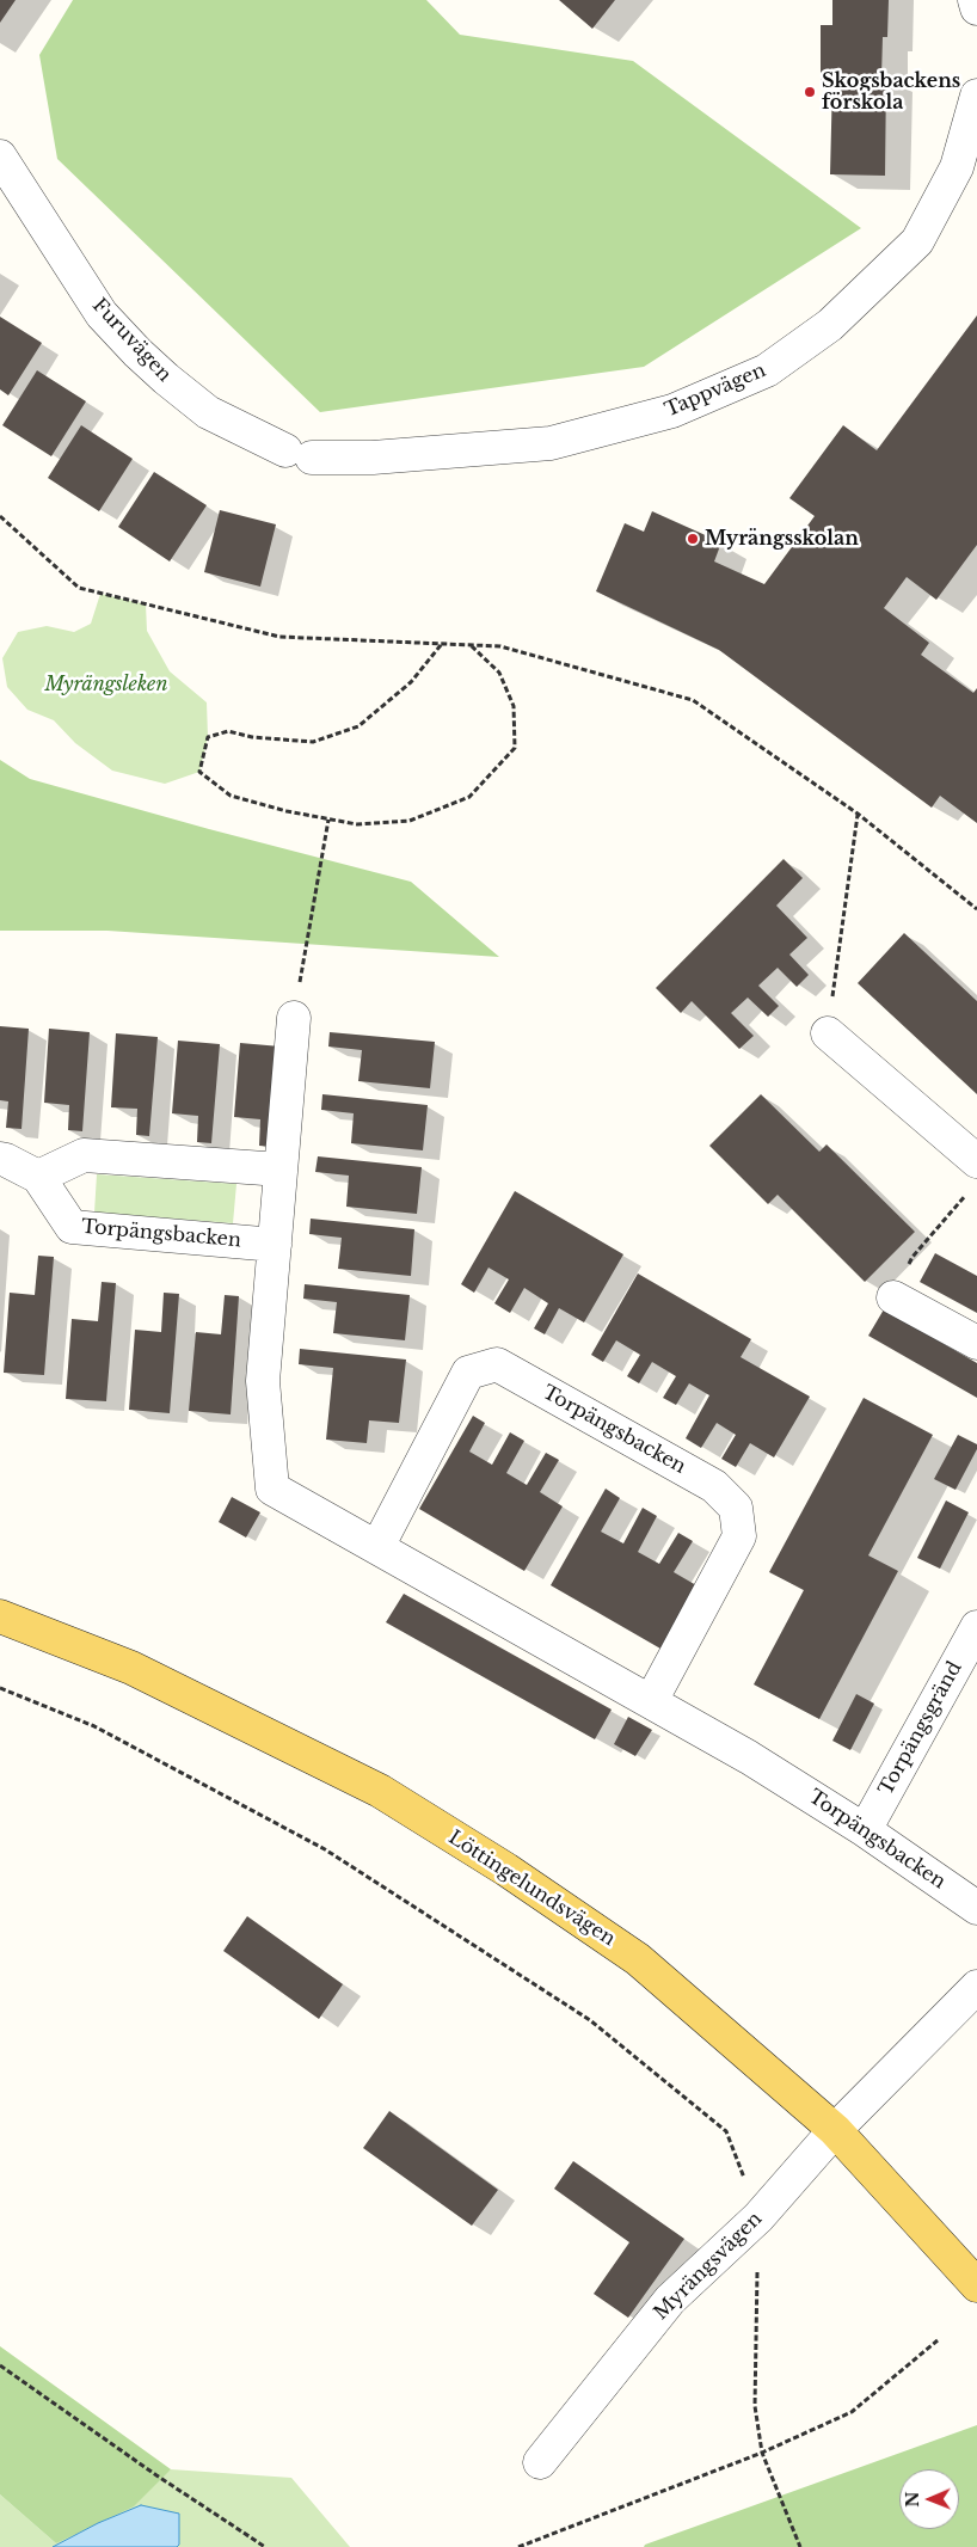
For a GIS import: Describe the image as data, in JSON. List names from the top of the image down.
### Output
{
  "streets": {
    "main road": ["Löttingelundsvägen"],
    "street": [
      "Furuvägen",
      "Tappvägen",
      "Torpängsbacken",
      "Torpängsgränd",
      "Myrängsvägen"
    ]
  },
  "crossings": [
    ["Furuvägen", "Tappvägen"],
    ["Torpängsbacken", "Torpängsgränd"],
    ["Löttingelundsvägen", "Myrängsvägen"]
  ],
  "parks": ["Myrängsleken"],
  "places": ["Skogsbackens förskola", "Myrängsskolan"],
  "north": "left"
}
